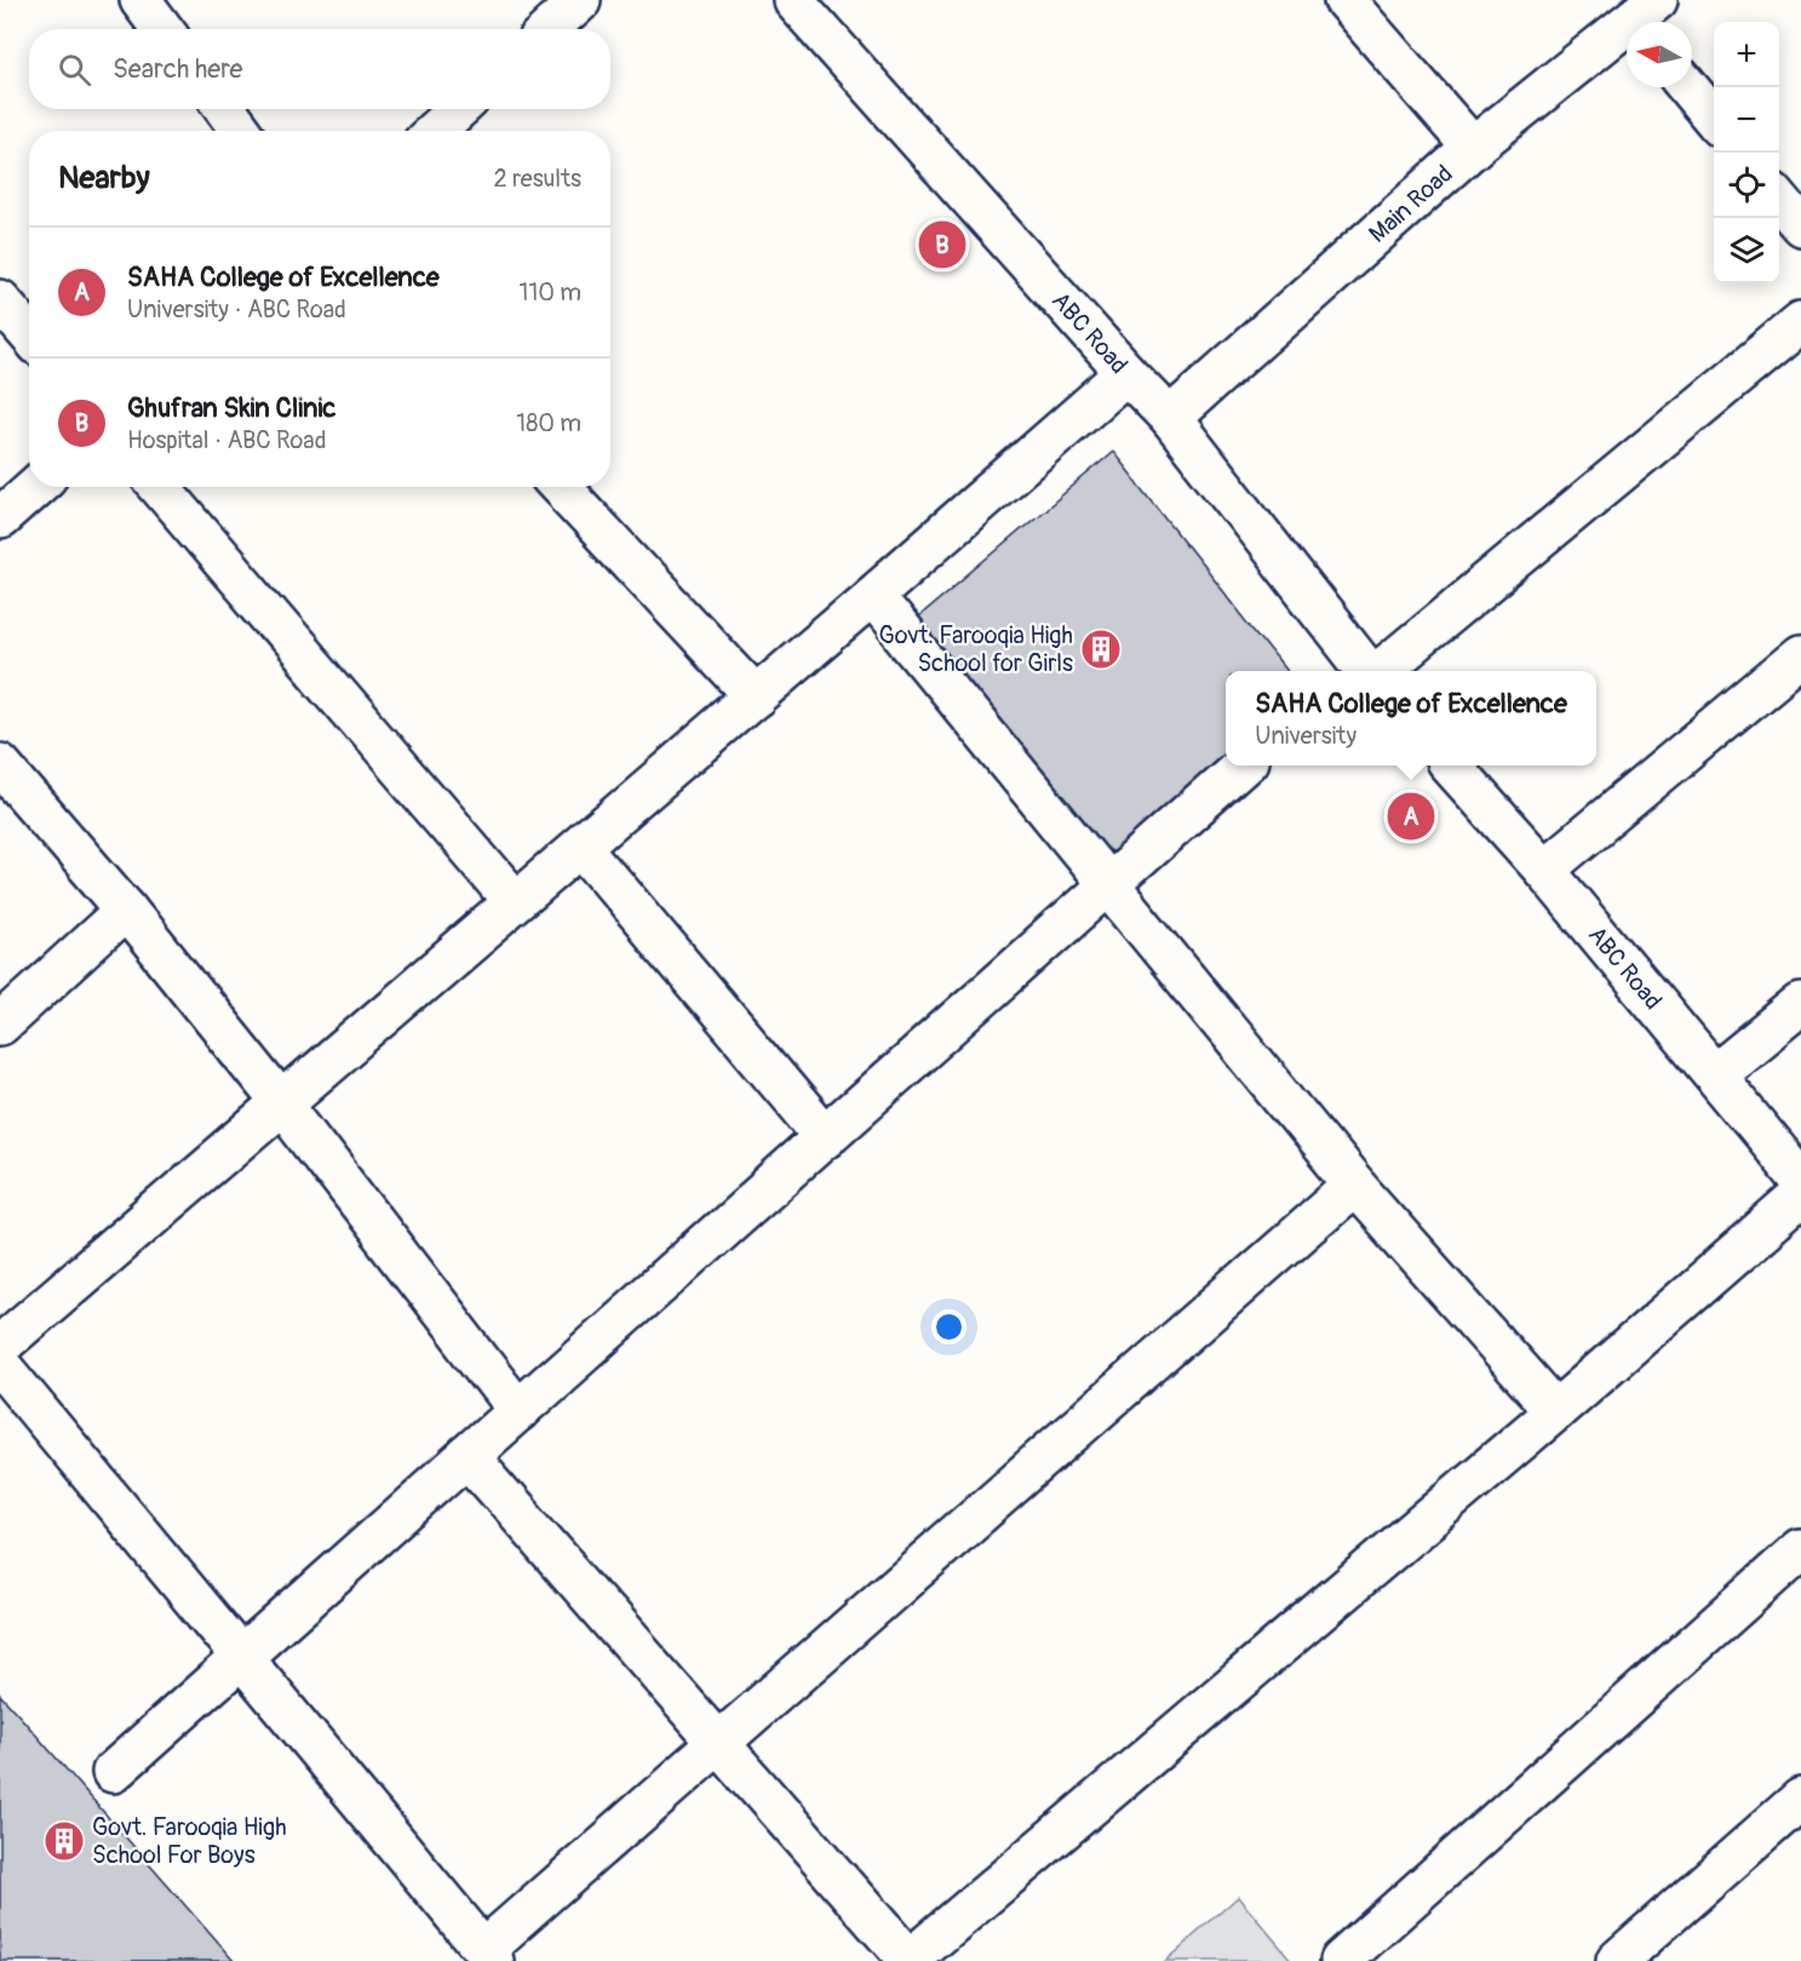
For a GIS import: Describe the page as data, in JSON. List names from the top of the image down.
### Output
{
  "streets": {
    "street": ["Main Road", "ABC Road"]
  },
  "crossings": [
    ["Main Road", "ABC Road"]
  ],
  "places": {
    "building": ["Govt. Farooqia High School for Girls", "Govt. Farooqia High School For Boys"]
  },
  "north": "left",
  "page": {
    "map_buttons": ["+", "−"],
    "search": "Search here",
    "heading": ["Nearby", "2 results"],
    "pins": ["B", "A"],
    "list": [
      {
        "mark": "A",
        "name": "SAHA College of Excellence",
        "note": "University · ABC Road",
        "value": "110 m"
      },
      {
        "mark": "B",
        "name": "Ghufran Skin Clinic",
        "note": "Hospital · ABC Road",
        "value": "180 m"
      }
    ],
    "popup": ["SAHA College of Excellence", "University"]
  }
}
